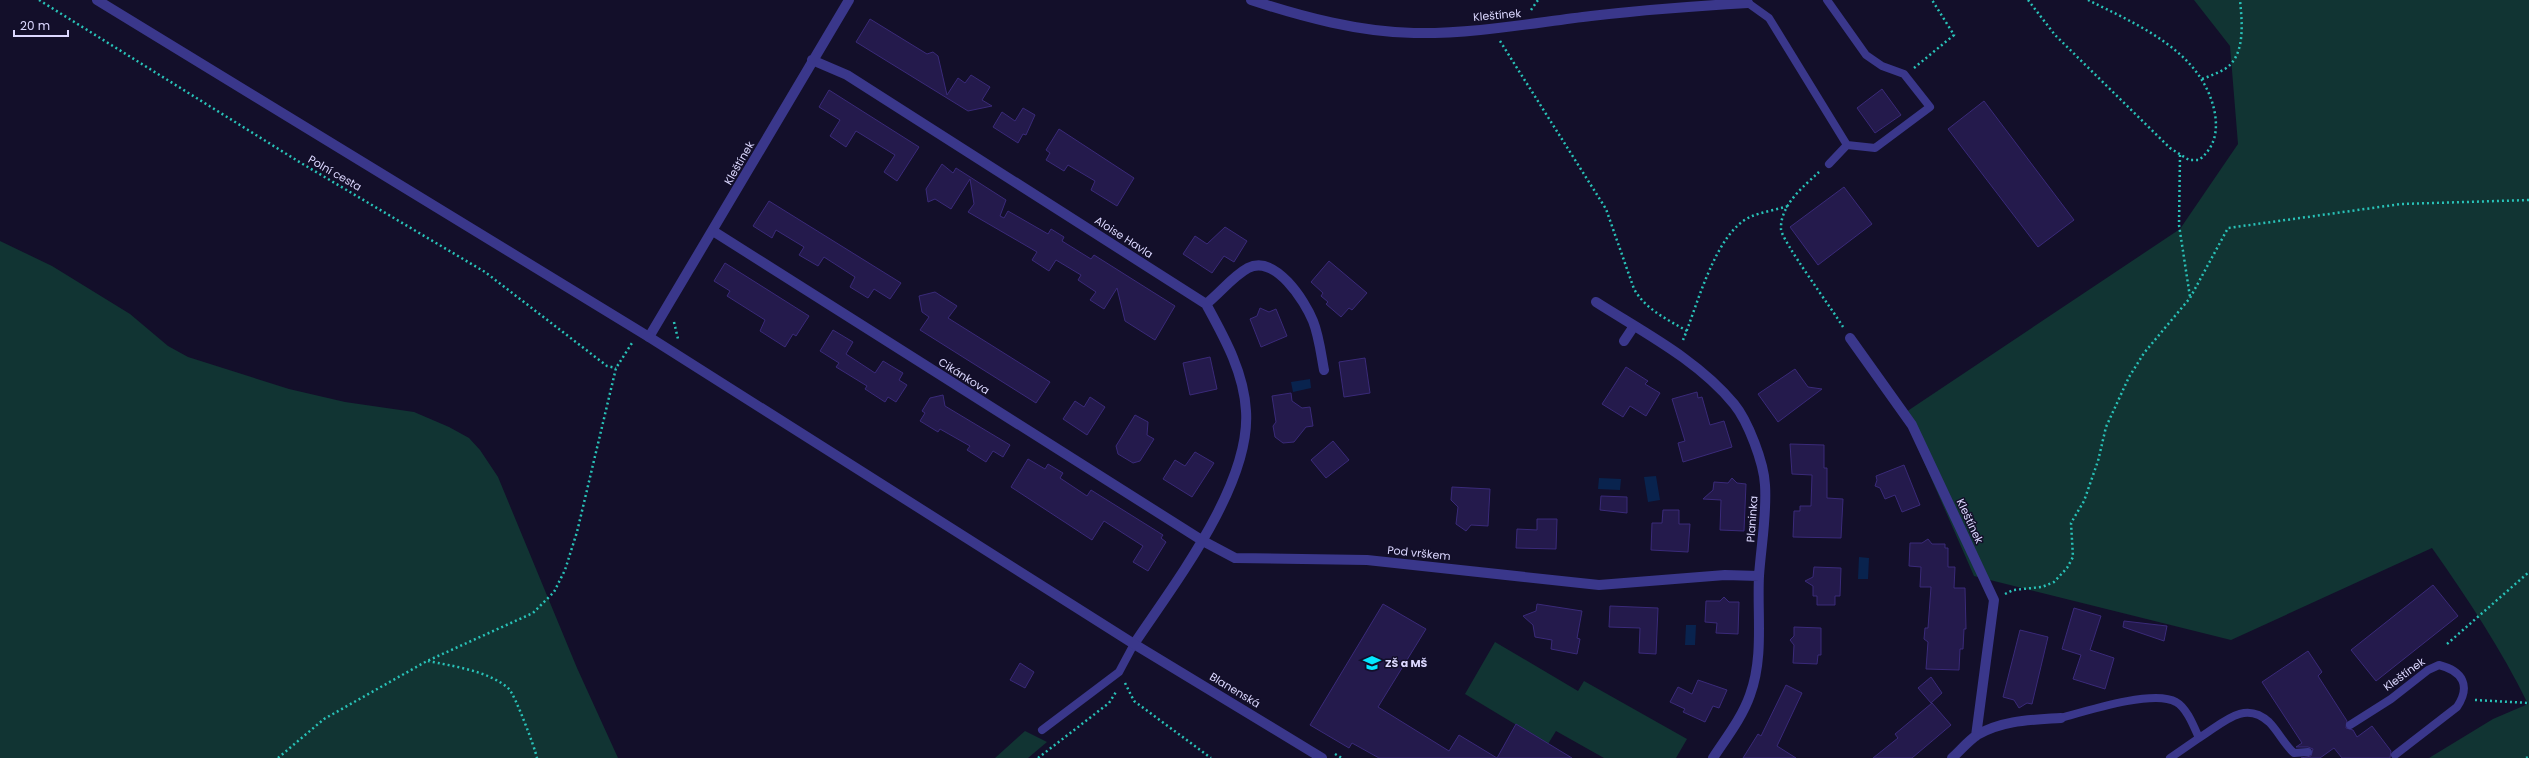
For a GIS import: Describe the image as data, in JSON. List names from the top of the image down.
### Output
{
  "streets": {
    "street": [
      "Kleštínek",
      "Aloise Havla",
      "Cikánkova",
      "Planinka",
      "Pod vrškem",
      "Blanenská"
    ],
    "path": ["Polní cesta"]
  },
  "crossings": [
    ["Kleštínek", "Aloise Havla"],
    ["Kleštínek", "Cikánkova"],
    ["Kleštínek", "Blanenská"],
    ["Aloise Havla", "Cikánkova"],
    ["Aloise Havla", "Pod vrškem"],
    ["Cikánkova", "Pod vrškem"],
    ["Planinka", "Pod vrškem"]
  ],
  "places": {
    "school or university": ["ZŠ a MŠ"]
  },
  "scale_bar": "20 m"
}
